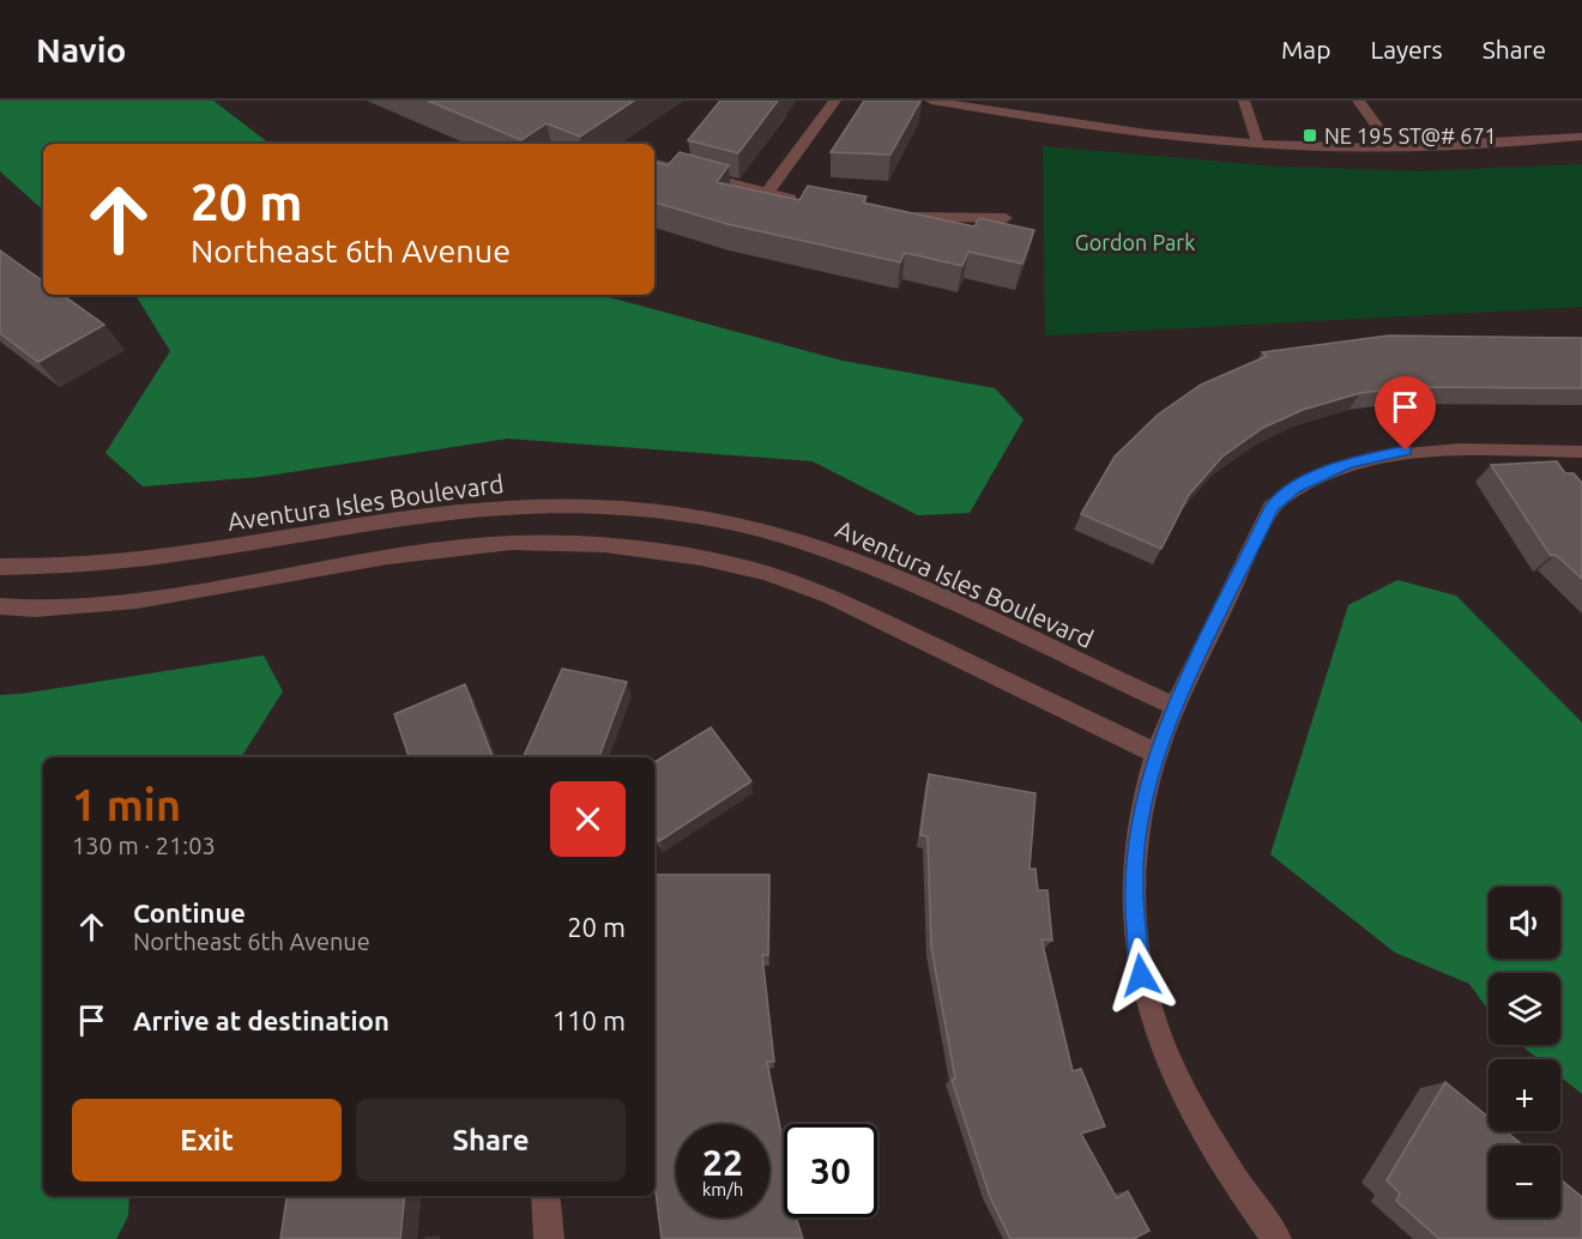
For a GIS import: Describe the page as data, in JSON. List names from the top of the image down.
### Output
{
  "streets": {
    "street": ["Aventura Isles Boulevard"]
  },
  "parks": ["Gordon Park"],
  "places": {
    "transit": ["NE 195 ST@# 671"]
  },
  "page": {
    "header": "Navio",
    "nav": ["Map", "Layers", "Share"],
    "turn": ["20 m", "Northeast 6th Avenue"],
    "heading": ["1 min", "130 m · 21:03"],
    "list": [
      {
        "name": "Continue",
        "note": "Northeast 6th Avenue",
        "value": "20 m"
      },
      {
        "name": "Arrive at destination",
        "value": "110 m"
      }
    ],
    "map_buttons": ["+", "−"],
    "buttons": ["Exit", "Share"],
    "speed": "22 km/h",
    "limit": "30"
  }
}
